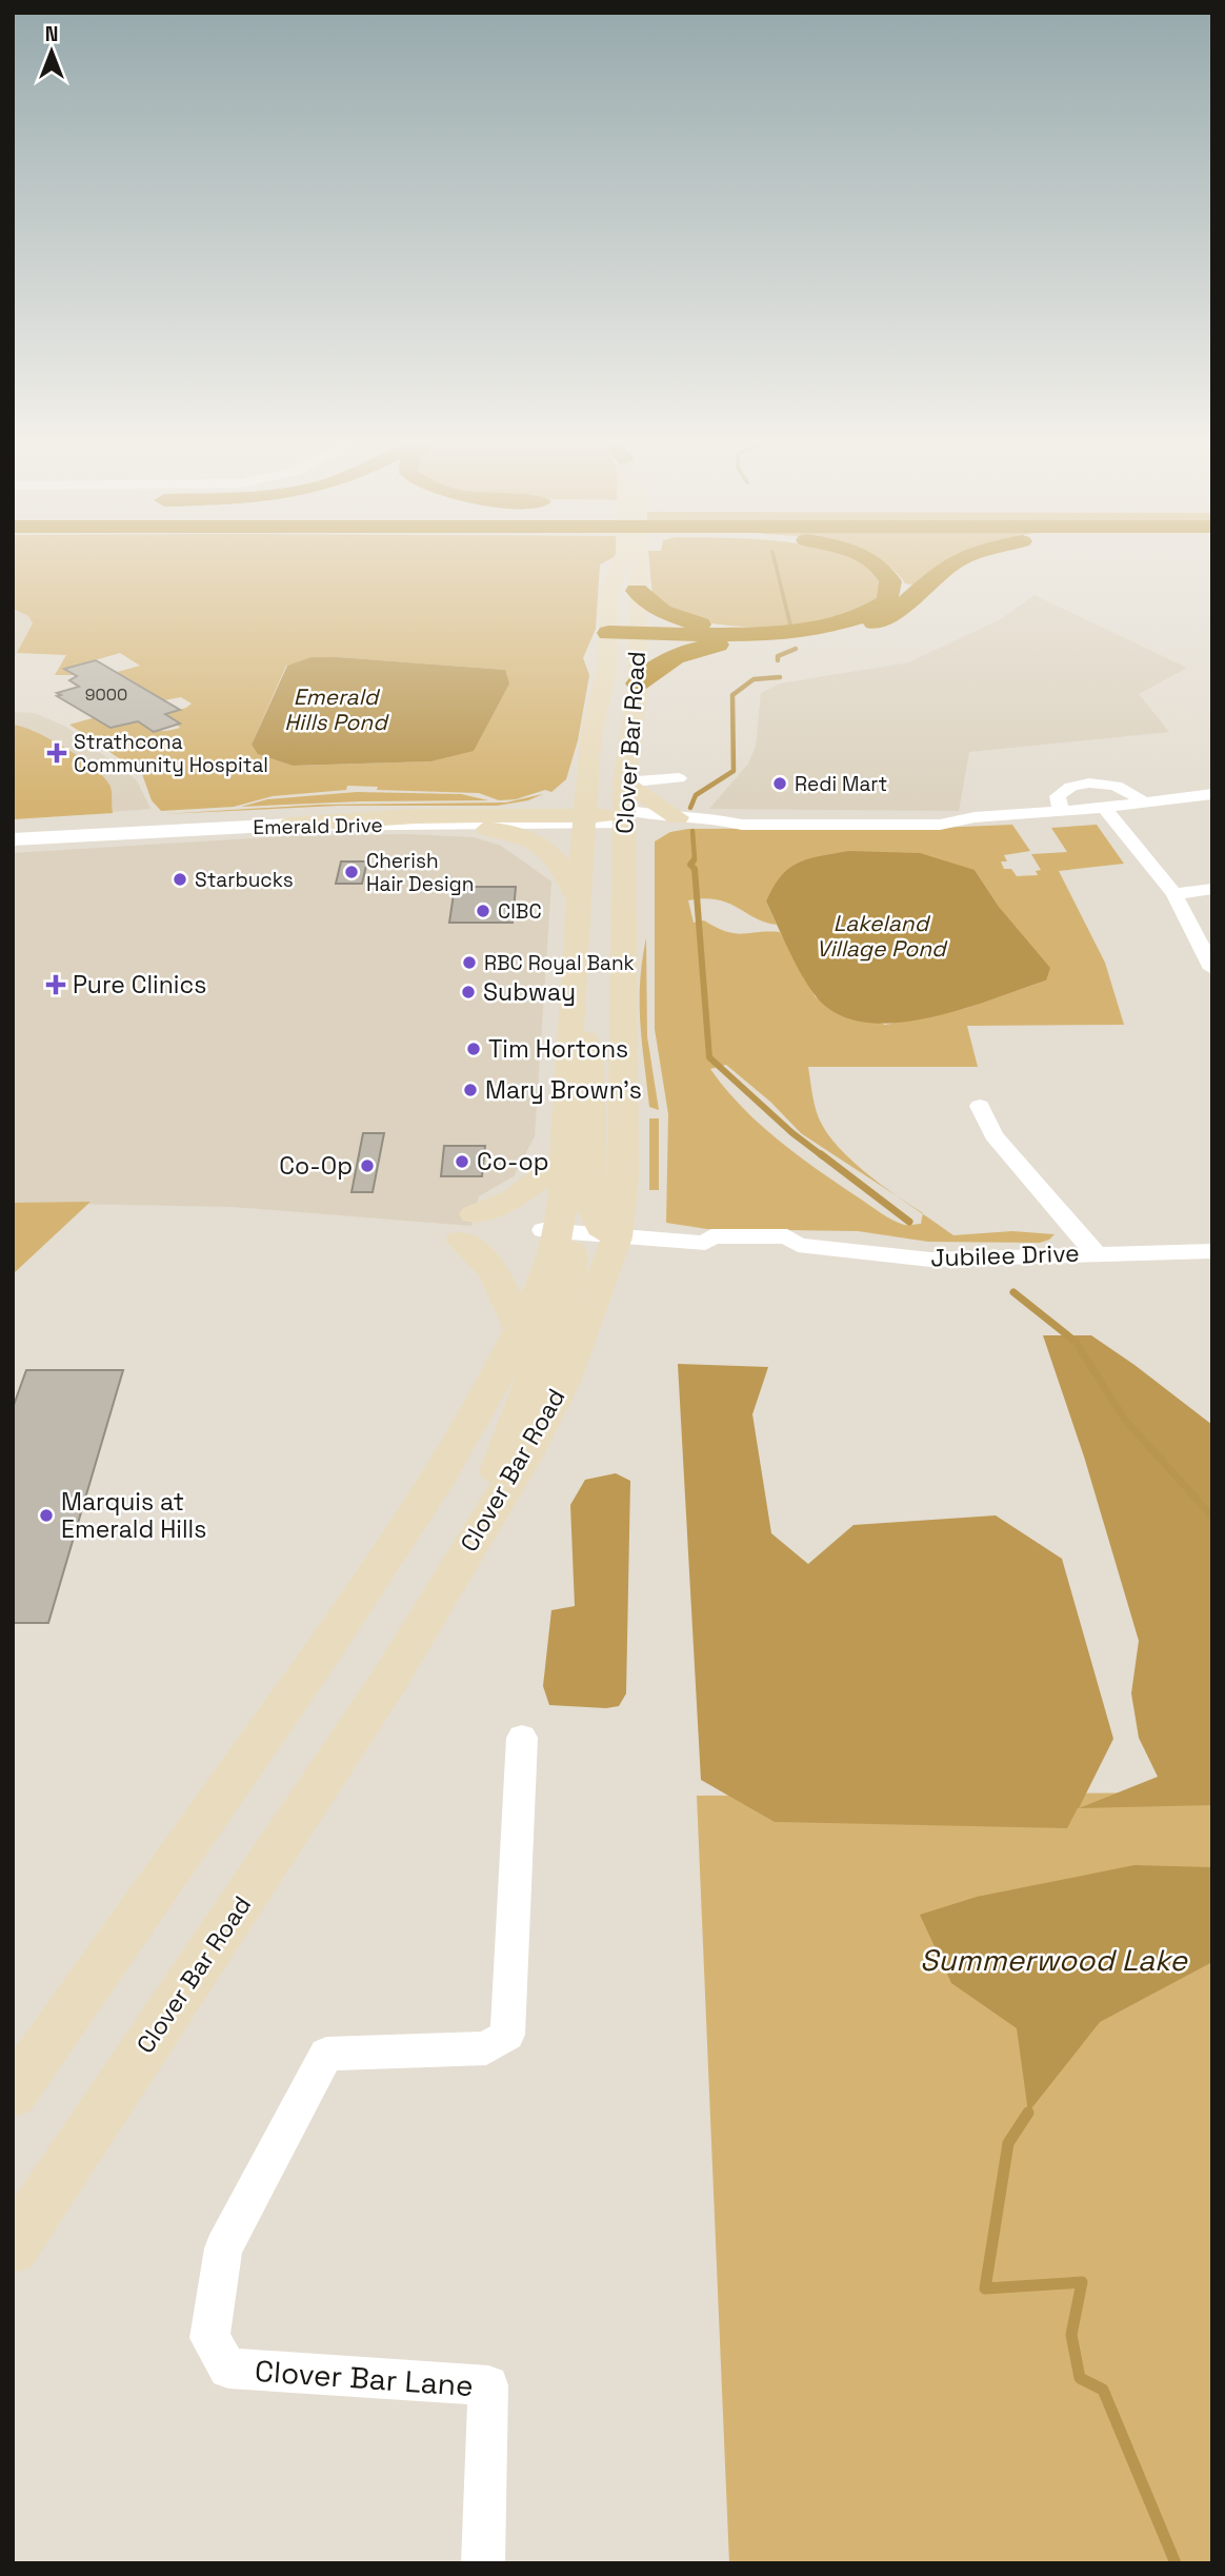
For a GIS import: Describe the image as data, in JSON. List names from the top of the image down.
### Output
{
  "streets": {
    "main road": ["Clover Bar Road"],
    "street": ["Emerald Drive", "Jubilee Drive", "Clover Bar Lane"]
  },
  "crossings": [
    ["Clover Bar Road", "Emerald Drive"],
    ["Clover Bar Road", "Jubilee Drive"]
  ],
  "water": ["Emerald Hills Pond", "Lakeland Village Pond", "Summerwood Lake"],
  "places": {
    "health": ["Strathcona Community Hospital", "Pure Clinics"],
    "other": [
      "Redi Mart",
      "Cherish Hair Design",
      "Starbucks",
      "CIBC",
      "RBC Royal Bank",
      "Subway",
      "Tim Hortons",
      "Mary Brown's",
      "Co-op",
      "Co-Op",
      "Marquis at Emerald Hills"
    ]
  },
  "house_numbers": ["9000"],
  "north": "top"
}
